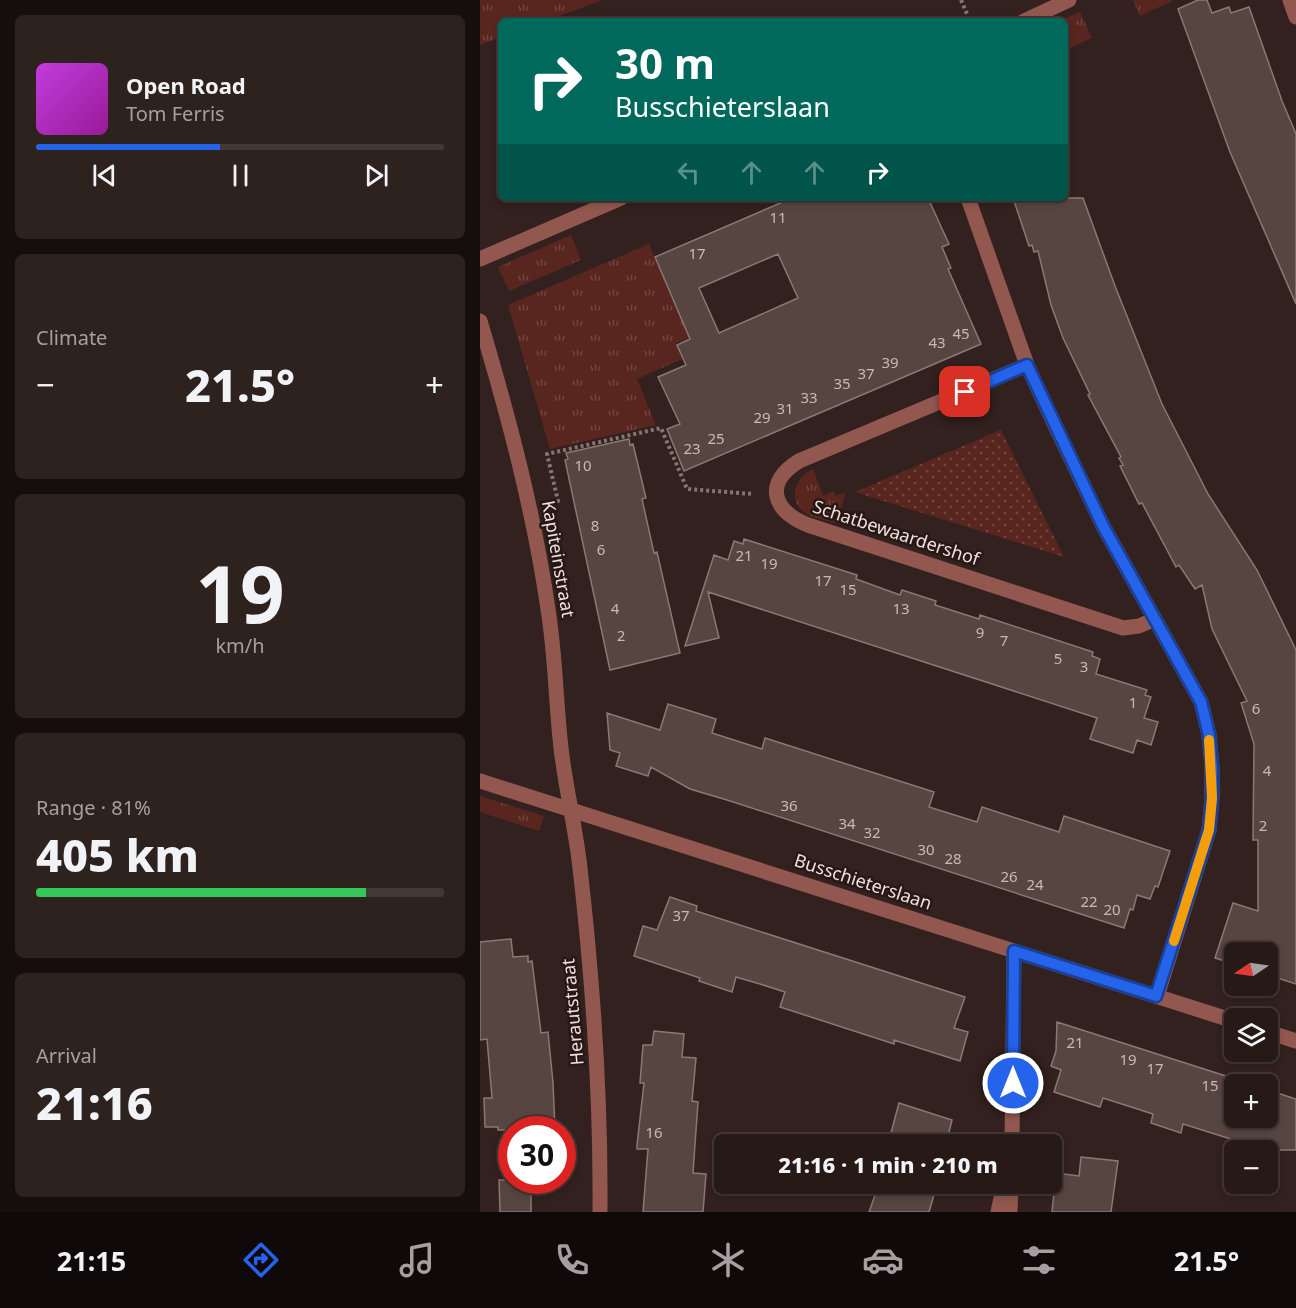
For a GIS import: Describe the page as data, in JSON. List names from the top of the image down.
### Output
{
  "streets": {
    "street": [
      "Schatbewaardershof",
      "Kapiteinstraat",
      "Busschieterslaan",
      "Herautstraat"
    ]
  },
  "crossings": [
    ["Kapiteinstraat", "Busschieterslaan"],
    ["Kapiteinstraat", "Herautstraat"],
    ["Busschieterslaan", "Herautstraat"]
  ],
  "house_numbers": [
    "11",
    "17",
    "45",
    "43",
    "39",
    "37",
    "35",
    "33",
    "31",
    "29",
    "25",
    "23",
    "10",
    "8",
    "6",
    "21",
    "19",
    "17",
    "15",
    "4",
    "13",
    "9",
    "2",
    "7",
    "5",
    "3",
    "1",
    "6",
    "4",
    "36",
    "34",
    "2",
    "32",
    "30",
    "28",
    "26",
    "24",
    "22",
    "20",
    "37",
    "21",
    "19",
    "17",
    "15",
    "16"
  ],
  "north": "left",
  "page": {
    "turn": ["30 m", "Busschieterslaan"],
    "song": ["Open Road", "Tom Ferris"],
    "tile": [
      "Climate",
      ["19", "km/h"],
      ["Range · 81%", "405 km"],
      ["Arrival", "21:16"]
    ],
    "heat": ["−", "21.5°", "+"],
    "map_buttons": ["+", "−"],
    "limit": "30",
    "trip": "21:16 · 1 min · 210 m",
    "tabs": ["21:15", "21.5°"]
  }
}
